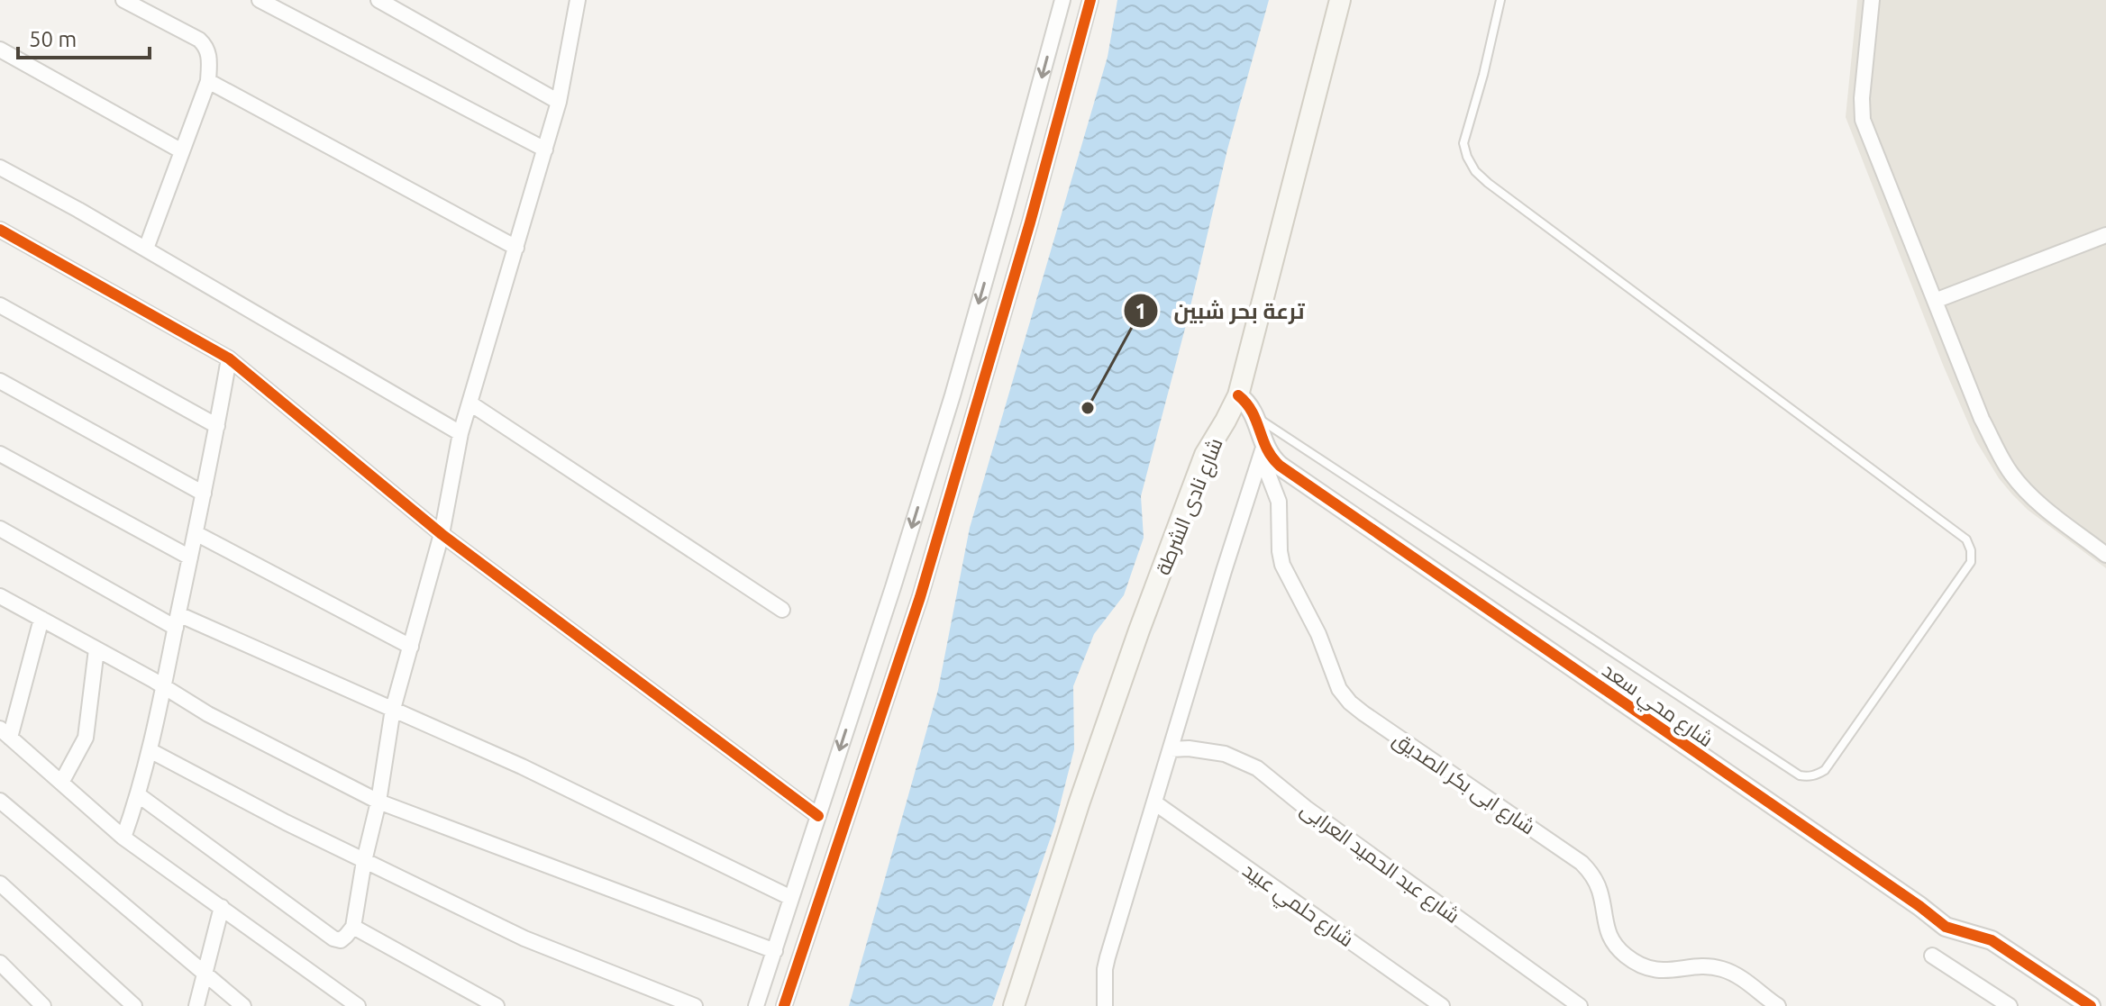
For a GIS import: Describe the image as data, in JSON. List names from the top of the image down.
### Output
{
  "streets": {
    "main road": ["شارع نادى الشرطة"],
    "street": [
      "شارع محي سعد",
      "شارع ابى بكر الصديق",
      "شارع عبد الحميد العرابى",
      "شارع حلمي عبيد"
    ]
  },
  "crossings": [
    ["شارع نادى الشرطة", "شارع محي سعد"],
    ["شارع محي سعد", "شارع ابى بكر الصديق"]
  ],
  "places": ["ترعة بحر شبين"],
  "scale_bar": "50 m"
}
